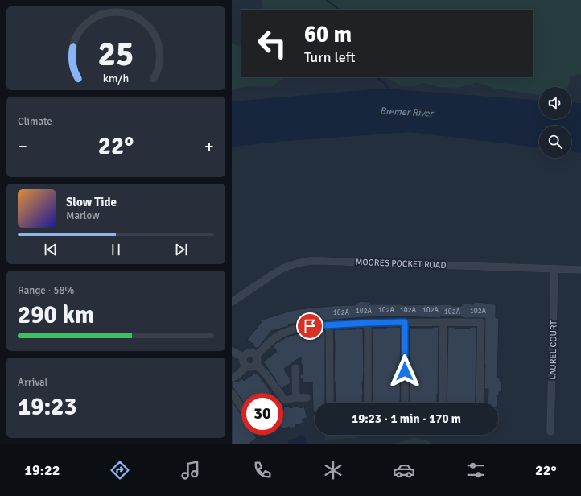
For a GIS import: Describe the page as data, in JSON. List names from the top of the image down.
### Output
{
  "streets": {
    "street": ["MOORES POCKET ROAD", "LAUREL COURT"]
  },
  "crossings": [
    ["MOORES POCKET ROAD", "LAUREL COURT"]
  ],
  "water": ["Bremer River"],
  "house_numbers": [
    "102A",
    "102A",
    "102A",
    "102A",
    "102A",
    "102A",
    "102A"
  ],
  "page": {
    "turn": ["60 m", "Turn left"],
    "tile": [
      "Climate",
      ["Range · 58%", "290 km"],
      ["Arrival", "19:23"]
    ],
    "heat": ["−", "22°", "+"],
    "song": ["Slow Tide", "Marlow"],
    "limit": "30",
    "trip": "19:23 · 1 min · 170 m",
    "tabs": ["19:22", "22°"],
    "gauge": ["25", "km/h"]
  }
}
